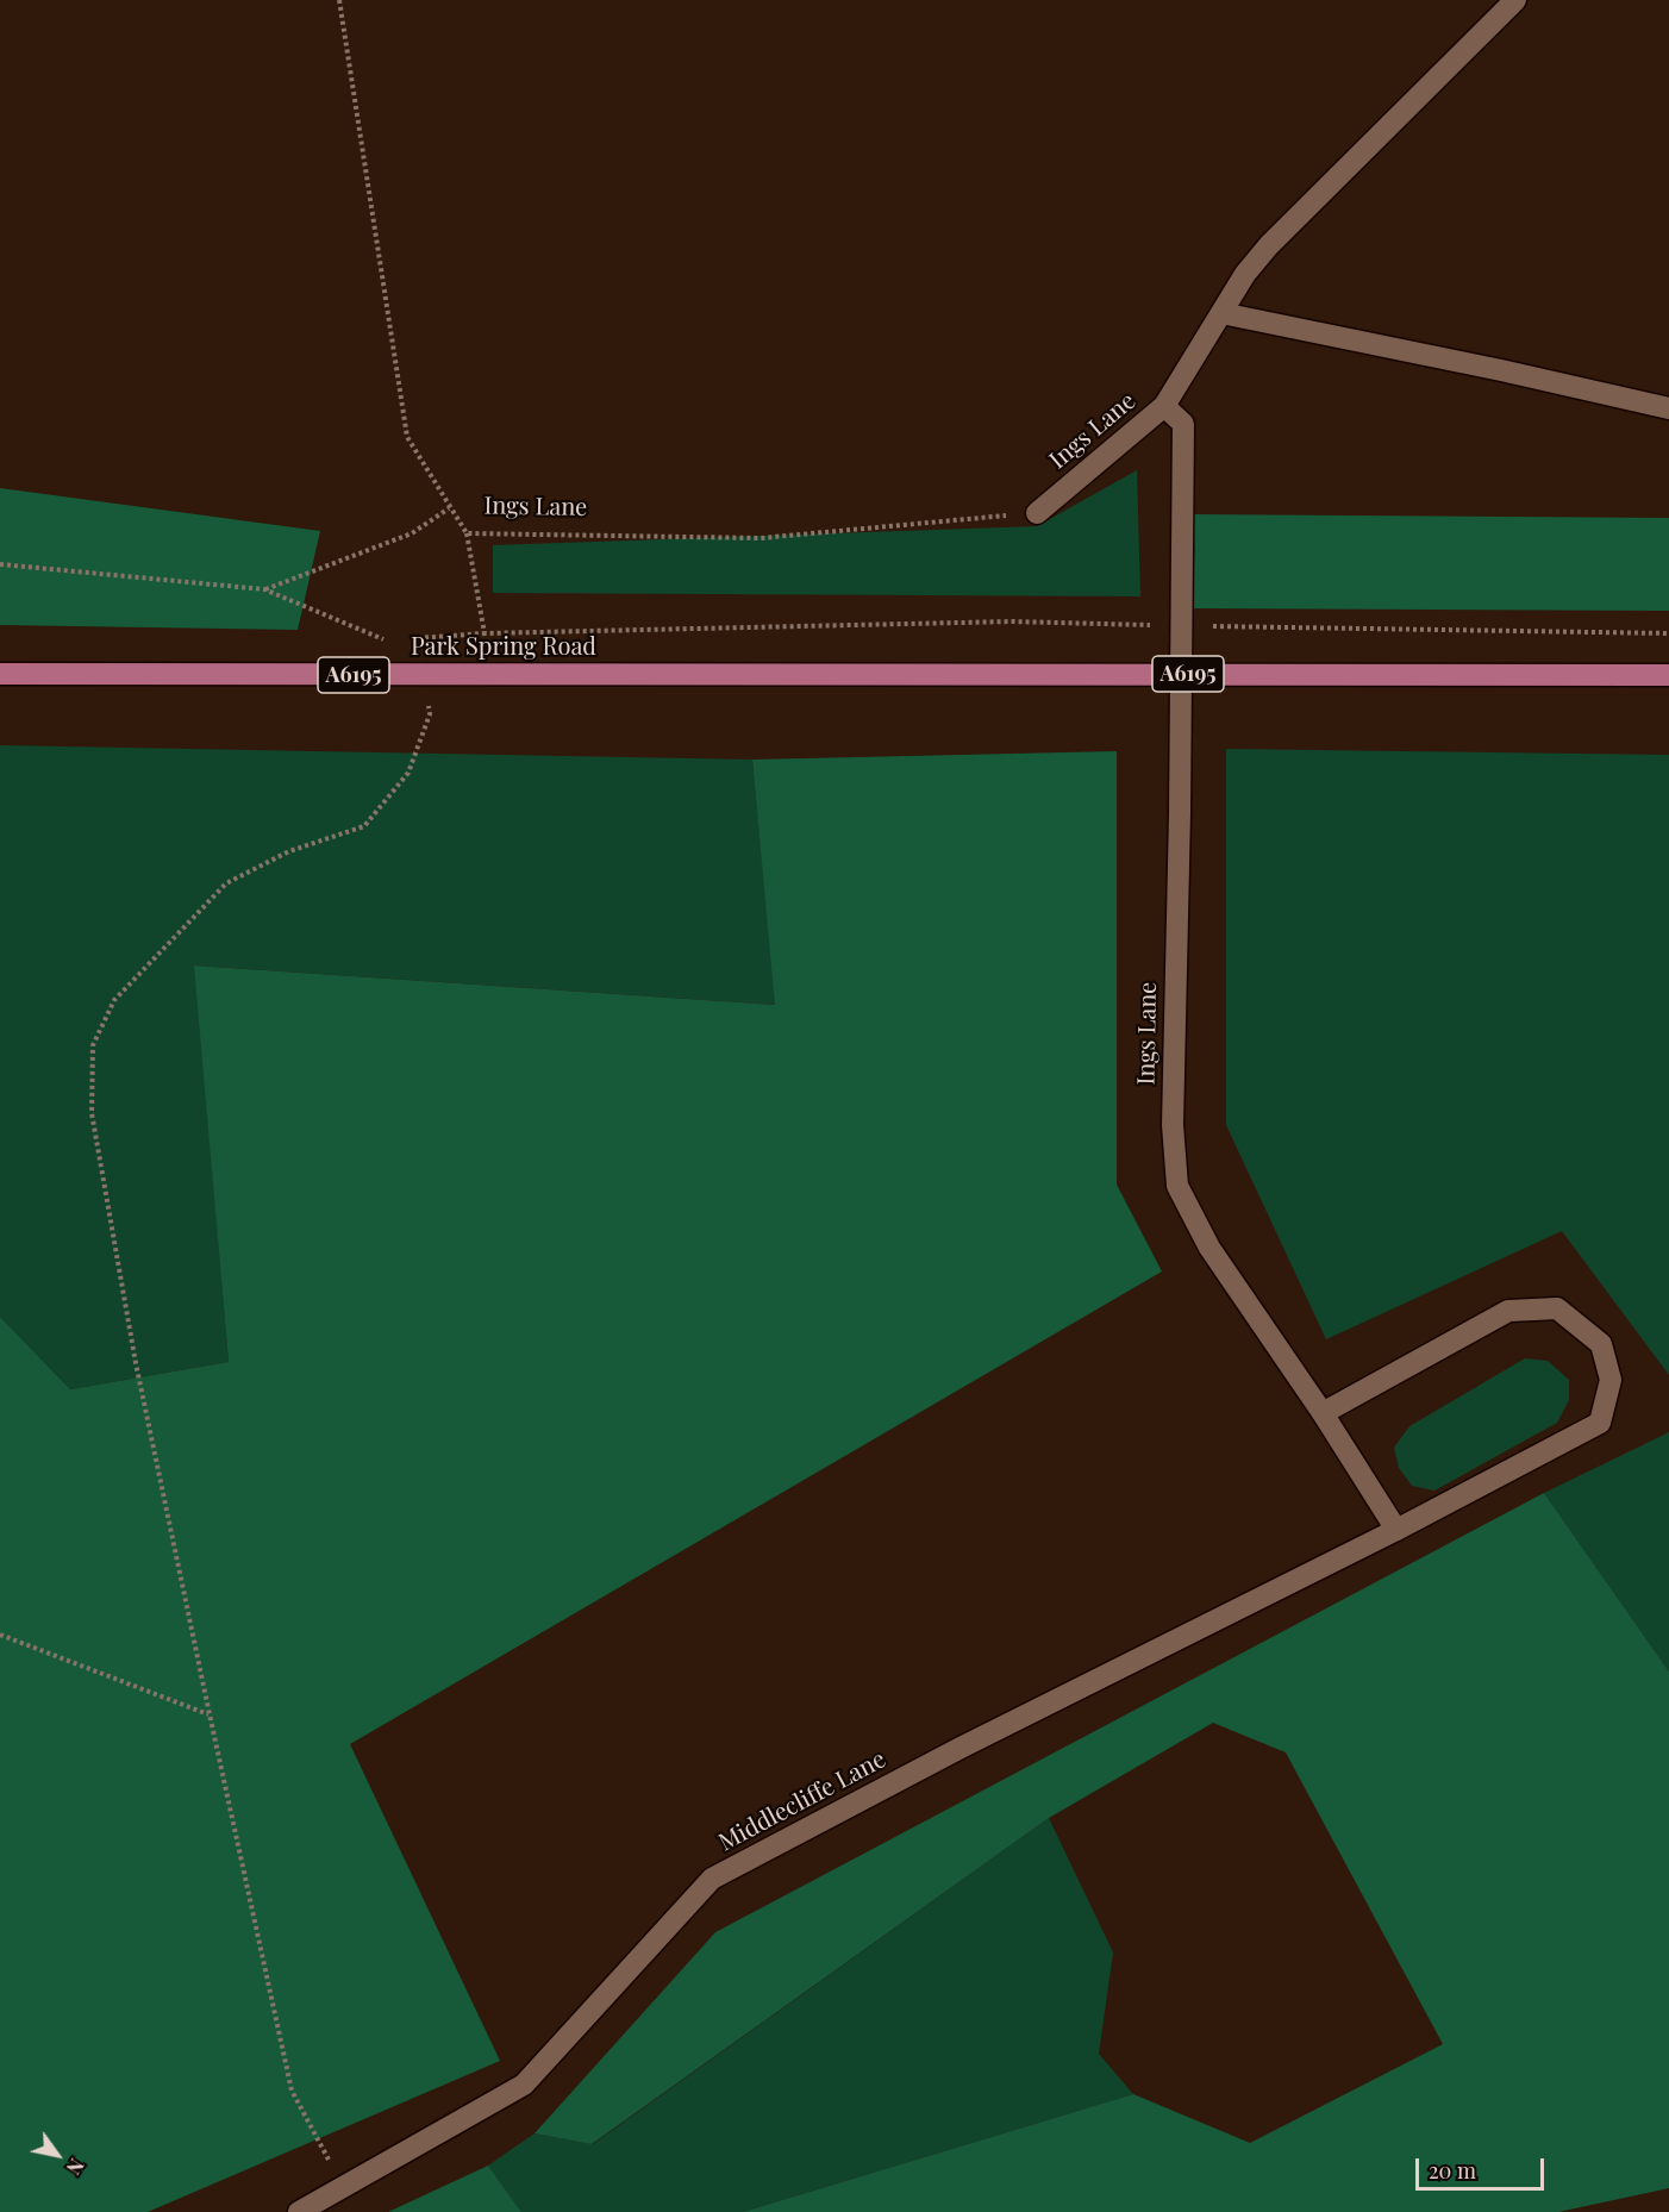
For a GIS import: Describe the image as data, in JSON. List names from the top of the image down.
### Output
{
  "streets": {
    "main road": ["Park Spring Road", "A6195"],
    "street": ["Ings Lane", "Middlecliffe Lane"]
  },
  "crossings": [
    ["Ings Lane", "Middlecliffe Lane"]
  ],
  "scale_bar": "20 m",
  "north": "bottom right"
}
